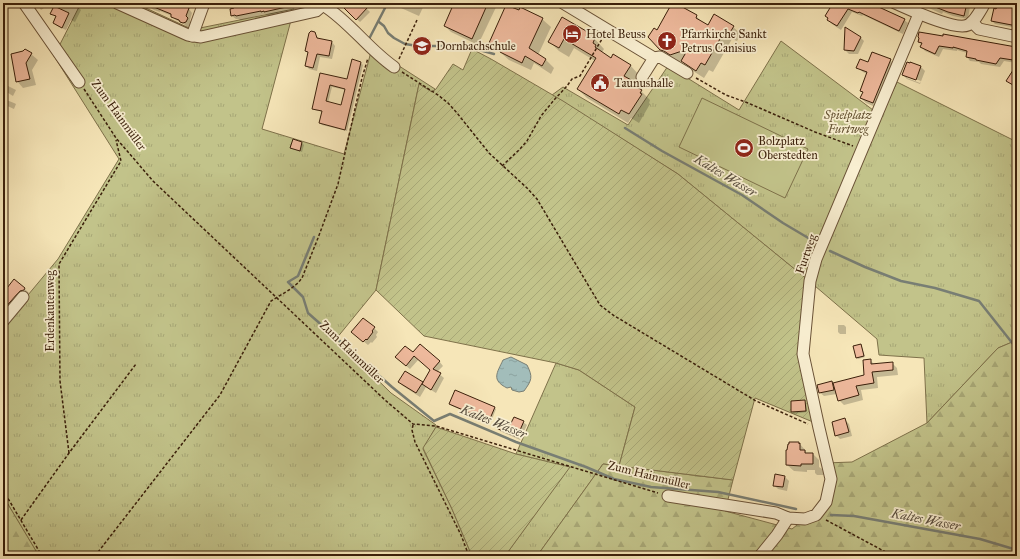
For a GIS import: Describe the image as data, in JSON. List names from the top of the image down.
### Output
{
  "streets": {
    "street": ["Zum Hainmüller", "Furtweg"],
    "path": ["Erdenkautenweg"]
  },
  "crossings": [
    ["Zum Hainmüller", "Erdenkautenweg"]
  ],
  "water": ["Kaltes Wasser"],
  "parks": ["Spielplatz Furtweg"],
  "places": {
    "hotel": ["Hotel Beuss"],
    "church": ["Pfarrkirche Sankt Petrus Canisius"],
    "school or university": ["Dornbachschule"],
    "public building": ["Taunushalle"],
    "sports": ["Bolzplatz Oberstedten"]
  }
}
